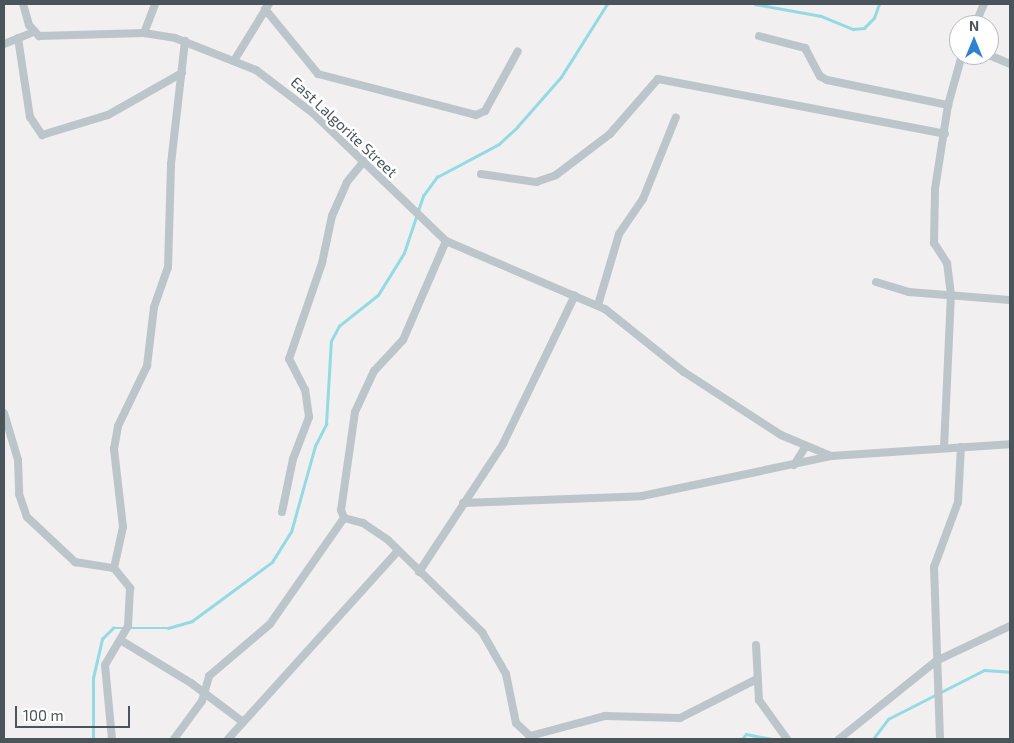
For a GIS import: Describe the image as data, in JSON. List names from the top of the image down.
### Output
{
  "streets": {
    "street": ["East Lalgorite Street"]
  },
  "scale_bar": "100 m",
  "north": "top"
}
